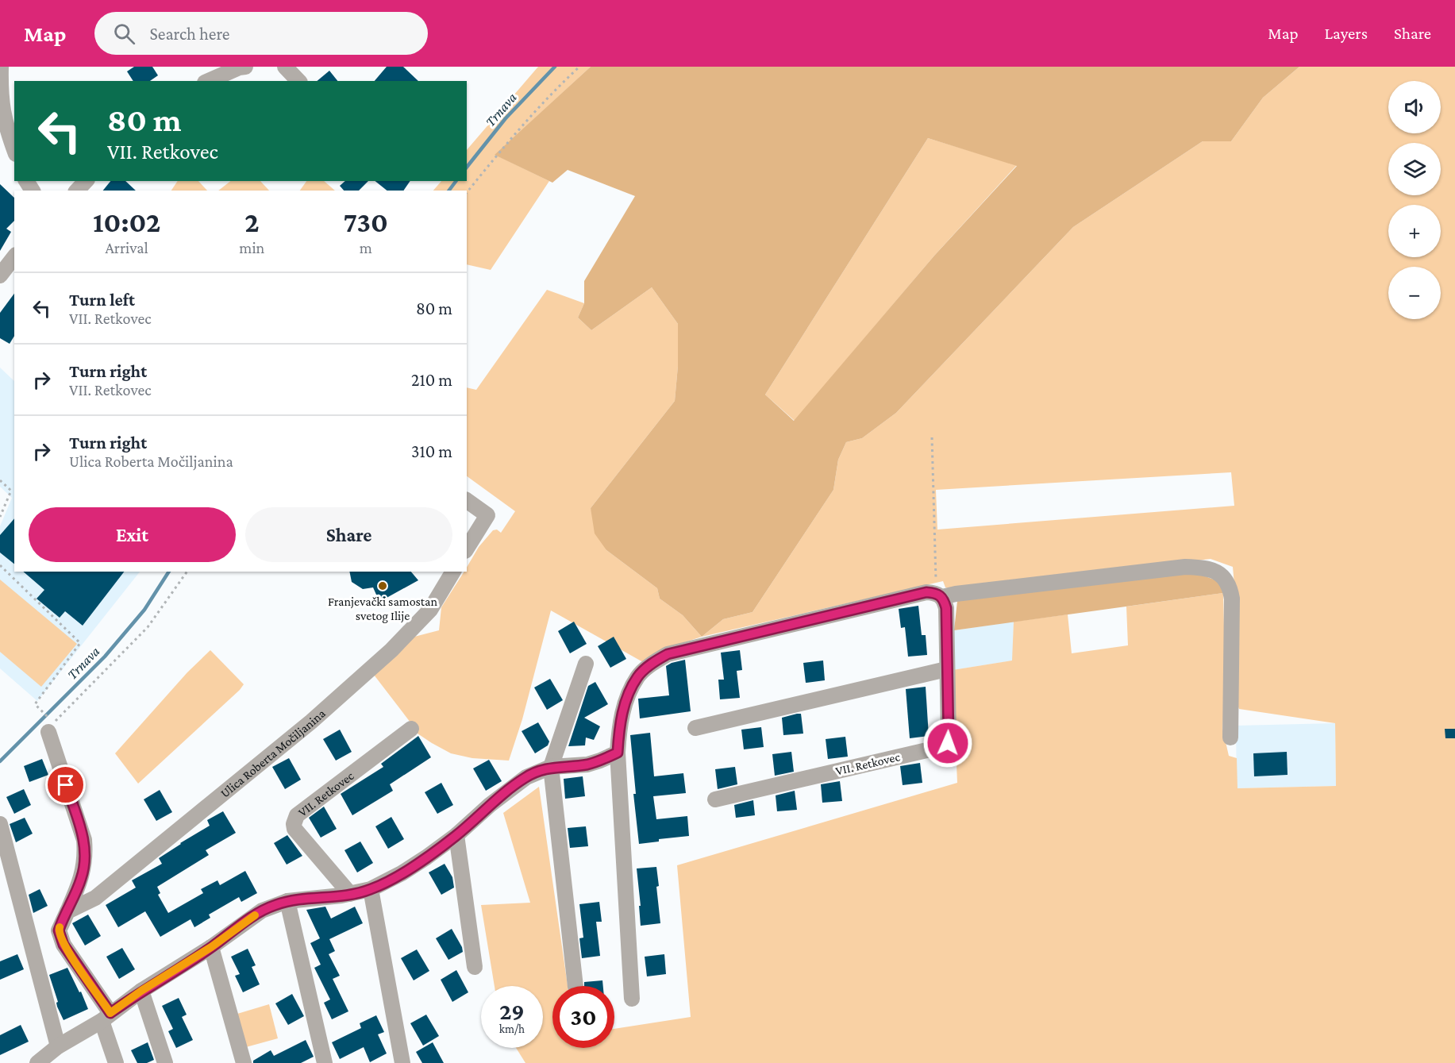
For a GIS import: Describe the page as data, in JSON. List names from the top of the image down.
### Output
{
  "streets": {
    "street": ["Ulica Roberta Močiljanina", "VII. Retkovec"]
  },
  "water": ["Trnava"],
  "places": ["Franjevački samostan svetog Ilije"],
  "page": {
    "header": "Map",
    "search": "Search here",
    "nav": ["Map", "Layers", "Share"],
    "map_buttons": ["+", "−"],
    "turn": ["80 m", "VII. Retkovec"],
    "eta": [
      "10:02",
      "Arrival",
      "2",
      "min",
      "730",
      "m"
    ],
    "list": [
      {
        "name": "Turn left",
        "note": "VII. Retkovec",
        "value": "80 m"
      },
      {
        "name": "Turn right",
        "note": "VII. Retkovec",
        "value": "210 m"
      },
      {
        "name": "Turn right",
        "note": "Ulica Roberta Močiljanina",
        "value": "310 m"
      }
    ],
    "buttons": ["Exit", "Share"],
    "speed": "29 km/h",
    "limit": "30"
  }
}
